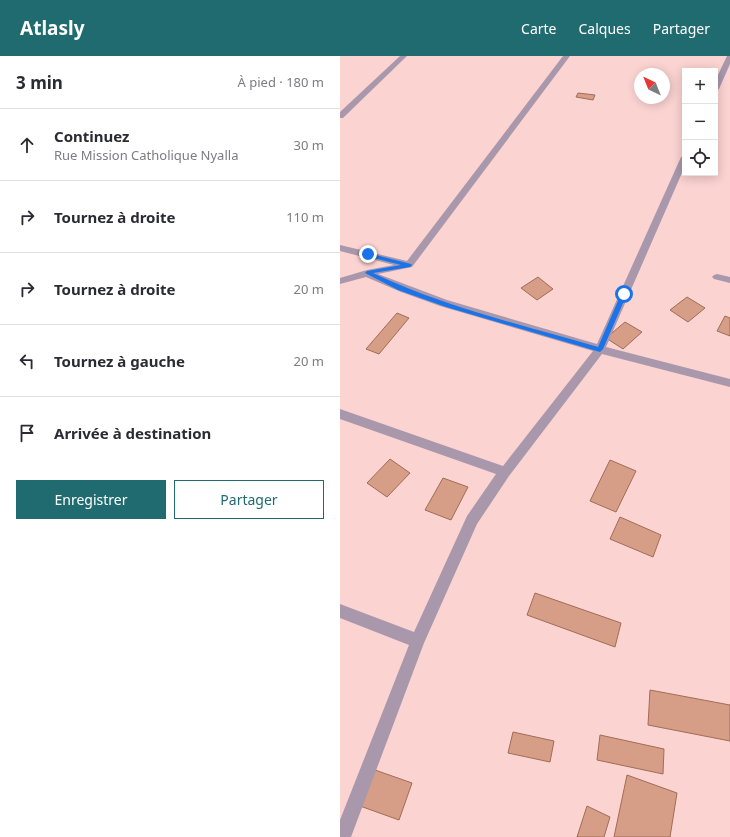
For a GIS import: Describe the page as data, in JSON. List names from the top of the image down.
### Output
{
  "north": "top left",
  "page": {
    "header": "Atlasly",
    "nav": ["Carte", "Calques", "Partager"],
    "heading": ["3 min", "À pied · 180 m"],
    "map_buttons": ["+", "−"],
    "list": [
      ["Continuez", "Rue Mission Catholique Nyalla", "30 m"],
      ["Tournez à droite", "110 m"],
      ["Tournez à droite", "20 m"],
      ["Tournez à gauche", "20 m"],
      "Arrivée à destination"
    ],
    "buttons": ["Enregistrer", "Partager"]
  }
}
